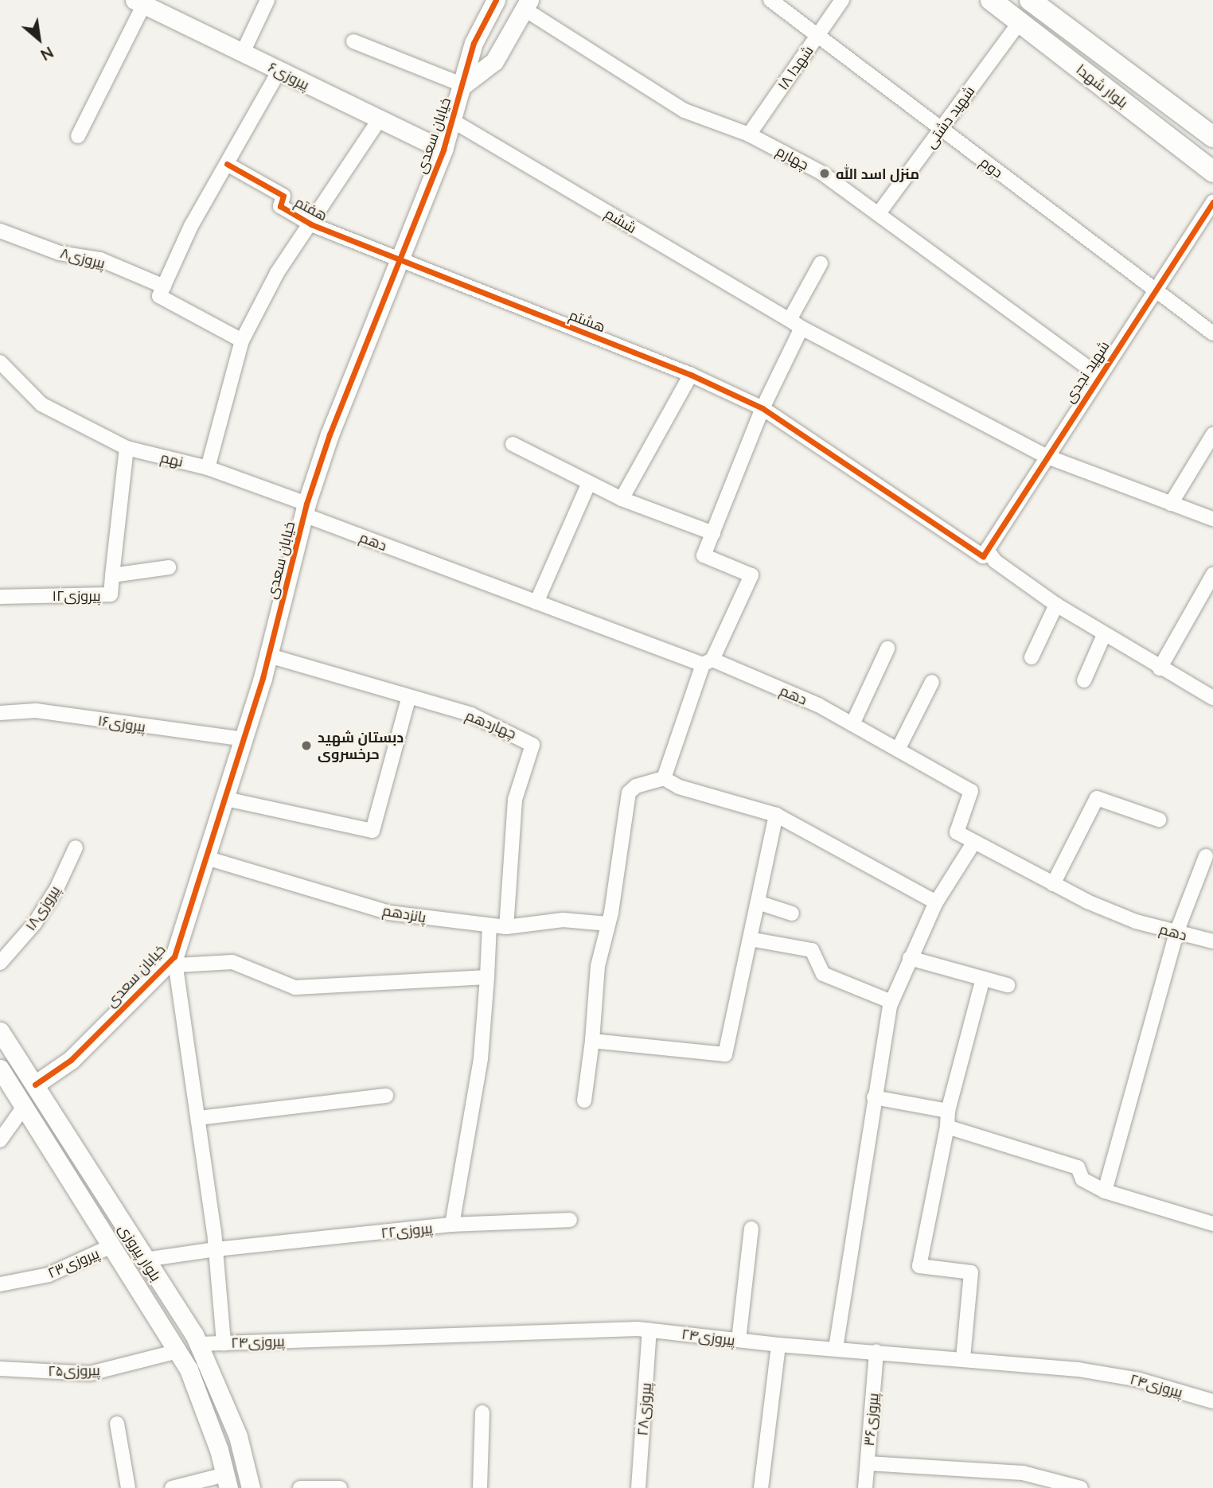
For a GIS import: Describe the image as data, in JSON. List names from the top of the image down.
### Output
{
  "streets": {
    "main road": ["بلوار شهدا"],
    "street": [
      "شهدا ۱۸",
      "پیروزی۶",
      "شهید دشتی",
      "خیابان سعدی",
      "چهارم",
      "دوم",
      "هفتم",
      "ششم",
      "پیروزی۸",
      "هشتم",
      "شهید نجدی",
      "نهم",
      "دهم",
      "پیروزی۱۲",
      "پیروزی۱۶",
      "چهاردهم",
      "پیروزی۱۸",
      "پانزدهم",
      "پیروزی۲۲",
      "بلوار پیروزی",
      "پیروزی۲۳",
      "پیروزی۲۴",
      "پیروزی۲۵",
      "پیروزی۲۸",
      "پیروزی۳۶"
    ]
  },
  "crossings": [
    ["شهدا ۱۸", "چهارم"],
    ["شهدا ۱۸", "دوم"],
    ["پیروزی۶", "خیابان سعدی"],
    ["بلوار شهدا", "شهید دشتی"],
    ["شهید دشتی", "چهارم"],
    ["شهید دشتی", "دوم"],
    ["خیابان سعدی", "چهارم"],
    ["خیابان سعدی", "هفتم"],
    ["خیابان سعدی", "ششم"],
    ["خیابان سعدی", "هشتم"],
    ["خیابان سعدی", "نهم"],
    ["خیابان سعدی", "دهم"],
    ["خیابان سعدی", "پیروزی۱۶"],
    ["خیابان سعدی", "چهاردهم"],
    ["خیابان سعدی", "پانزدهم"],
    ["خیابان سعدی", "بلوار پیروزی"],
    ["چهارم", "شهید نجدی"],
    ["دوم", "شهید نجدی"],
    ["هفتم", "هشتم"],
    ["ششم", "شهید نجدی"],
    ["هشتم", "شهید نجدی"],
    ["نهم", "دهم"],
    ["چهاردهم", "پانزدهم"],
    ["پانزدهم", "پیروزی۲۲"],
    ["پیروزی۲۲", "بلوار پیروزی"],
    ["بلوار پیروزی", "پیروزی۲۳"],
    ["بلوار پیروزی", "پیروزی۲۴"],
    ["بلوار پیروزی", "پیروزی۲۵"],
    ["پیروزی۲۴", "پیروزی۲۸"],
    ["پیروزی۲۴", "پیروزی۳۶"]
  ],
  "places": ["منزل اسد الله", "دبستان شهید حرخسروی"],
  "north": "bottom right"
}
